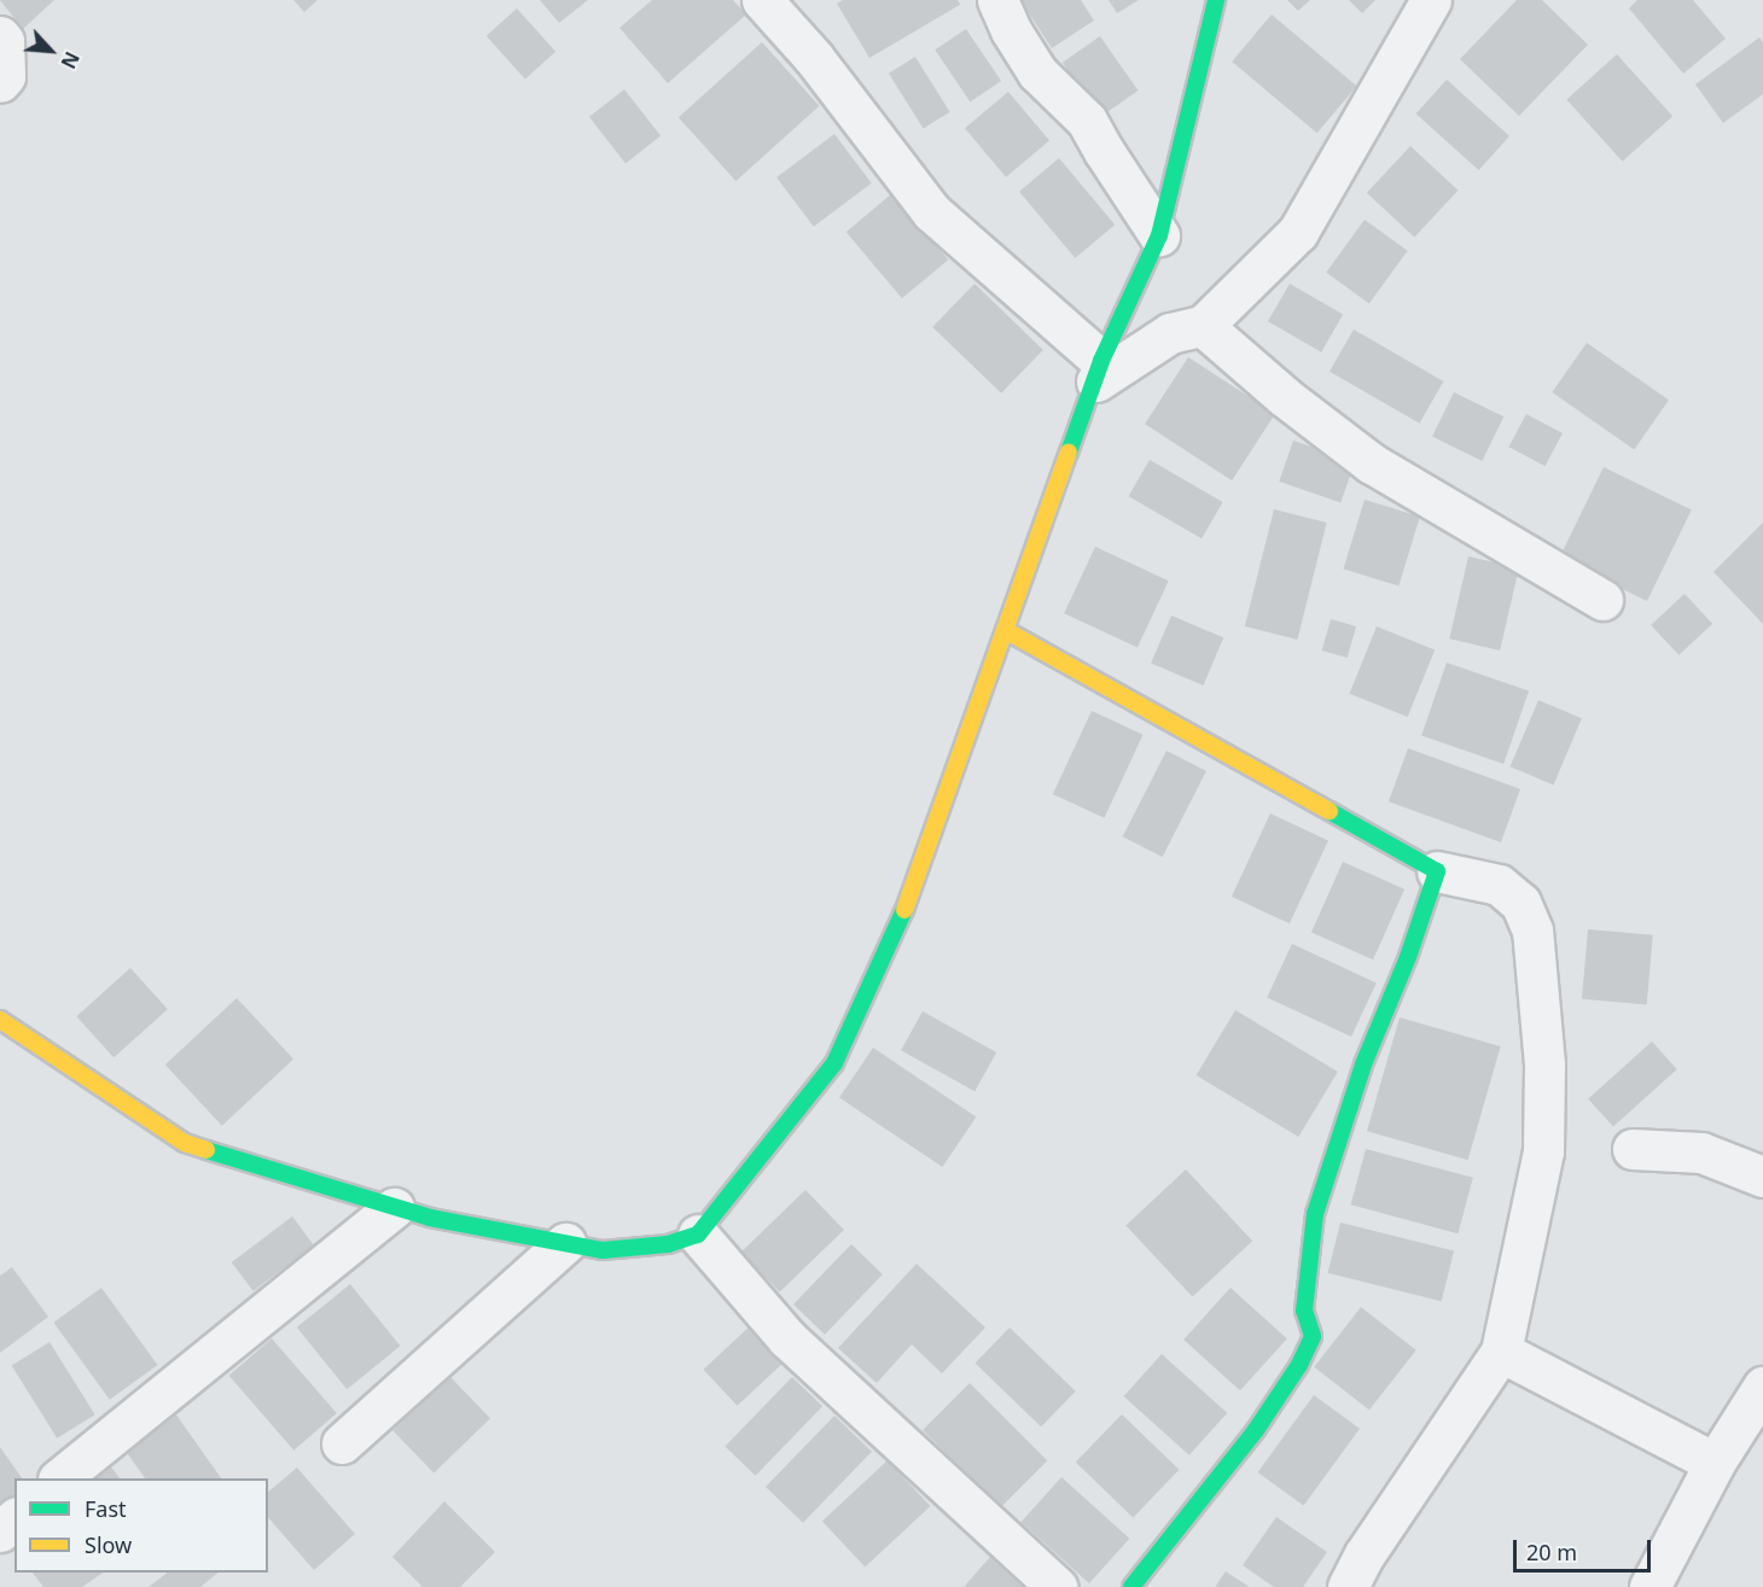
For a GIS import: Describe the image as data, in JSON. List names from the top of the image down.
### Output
{
  "legend": ["Fast", "Slow"],
  "scale_bar": "20 m",
  "north": "bottom right"
}
